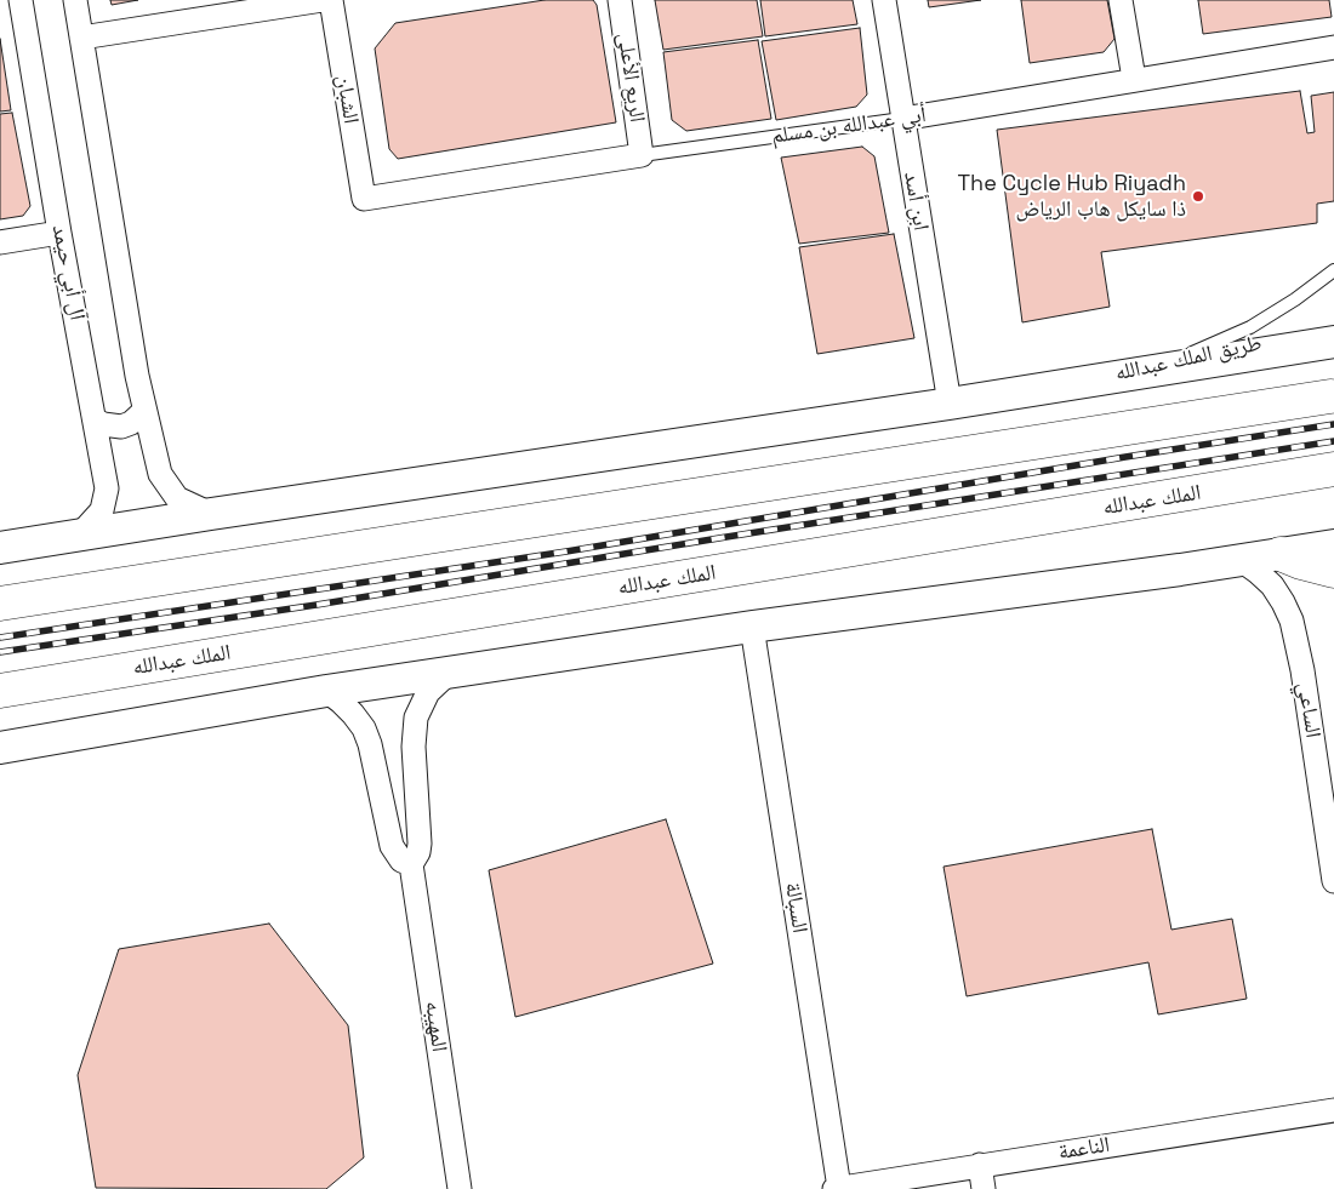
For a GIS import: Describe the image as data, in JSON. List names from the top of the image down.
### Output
{
  "streets": {
    "main road": ["طريق الملك عبدالله", "الملك عبدالله"],
    "street": [
      "الريع الأعلى",
      "الشبان",
      "أبي عبدالله بن مسلم",
      "ابن أسد",
      "آل أبي حيمد",
      "الساعي",
      "السبالة",
      "المهيبه",
      "الناعمة"
    ]
  },
  "crossings": [
    ["الريع الأعلى", "أبي عبدالله بن مسلم"],
    ["الشبان", "أبي عبدالله بن مسلم"],
    ["أبي عبدالله بن مسلم", "ابن أسد"],
    ["السبالة", "الناعمة"]
  ],
  "places": ["The Cycle Hub Riyadh ذا سايكل هاب الرياض"]
}
